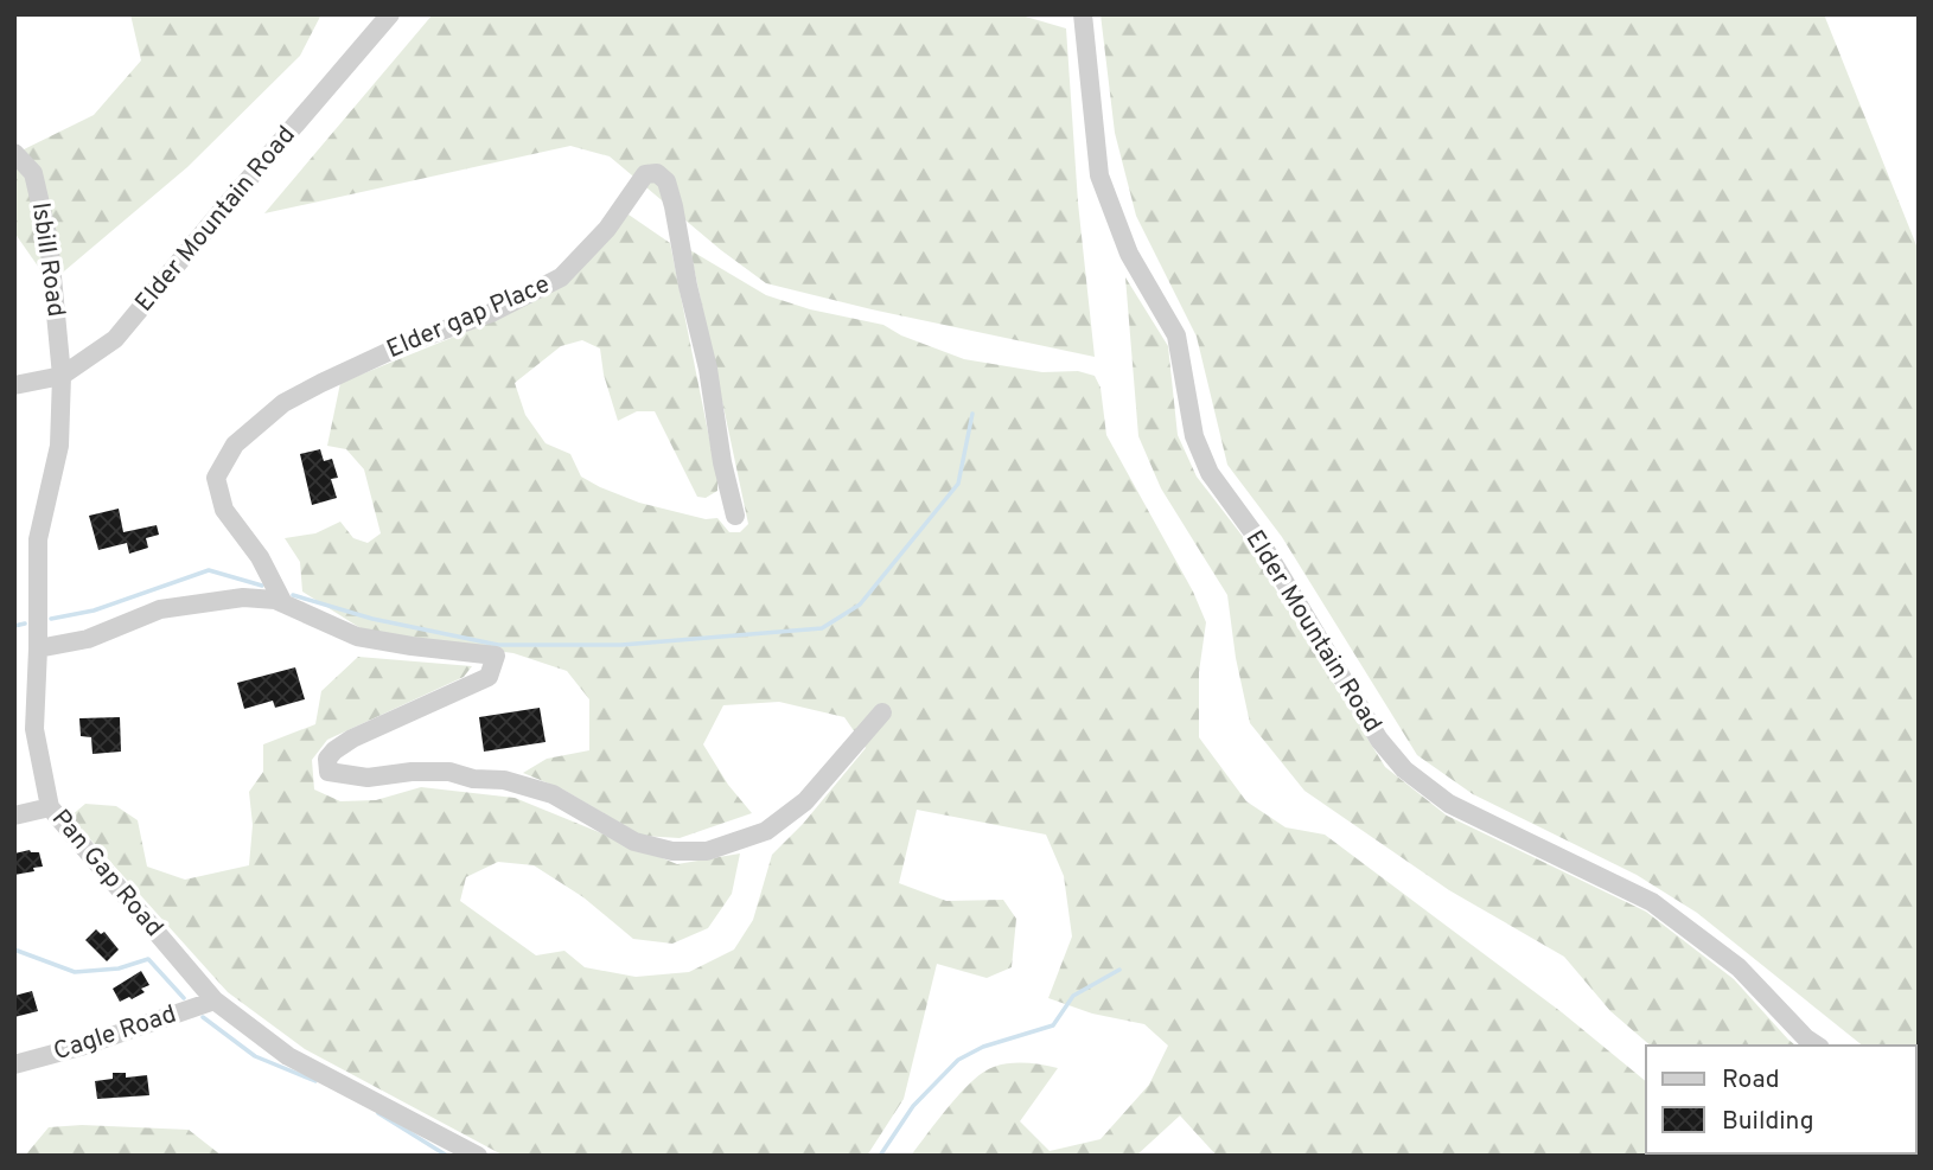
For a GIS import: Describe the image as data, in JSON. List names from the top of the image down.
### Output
{
  "streets": {
    "street": [
      "Elder Mountain Road",
      "Isbill Road",
      "Elder gap Place",
      "Pan Gap Road",
      "Cagle Road"
    ]
  },
  "crossings": [
    ["Elder Mountain Road", "Isbill Road"],
    ["Elder Mountain Road", "Pan Gap Road"],
    ["Isbill Road", "Pan Gap Road"],
    ["Pan Gap Road", "Cagle Road"]
  ],
  "legend": ["Road", "Building"]
}
